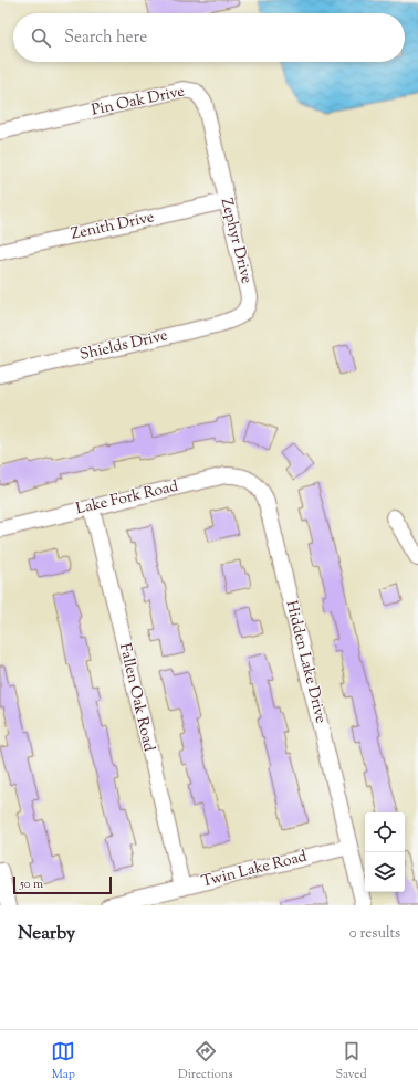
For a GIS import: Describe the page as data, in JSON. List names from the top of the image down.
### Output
{
  "streets": {
    "street": [
      "Pin Oak Drive",
      "Zenith Drive",
      "Zephyr Drive",
      "Shields Drive",
      "Lake Fork Road",
      "Hidden Lake Drive",
      "Fallen Oak Road",
      "Twin Lake Road"
    ]
  },
  "crossings": [
    ["Pin Oak Drive", "Zephyr Drive"],
    ["Zenith Drive", "Zephyr Drive"],
    ["Zephyr Drive", "Shields Drive"],
    ["Lake Fork Road", "Hidden Lake Drive"],
    ["Lake Fork Road", "Fallen Oak Road"],
    ["Hidden Lake Drive", "Twin Lake Road"],
    ["Fallen Oak Road", "Twin Lake Road"]
  ],
  "scale_bar": "50 m",
  "page": {
    "search": "Search here",
    "scale": "50 m",
    "heading": ["Nearby", "0 results"],
    "nav": ["Map", "Directions", "Saved"]
  }
}
